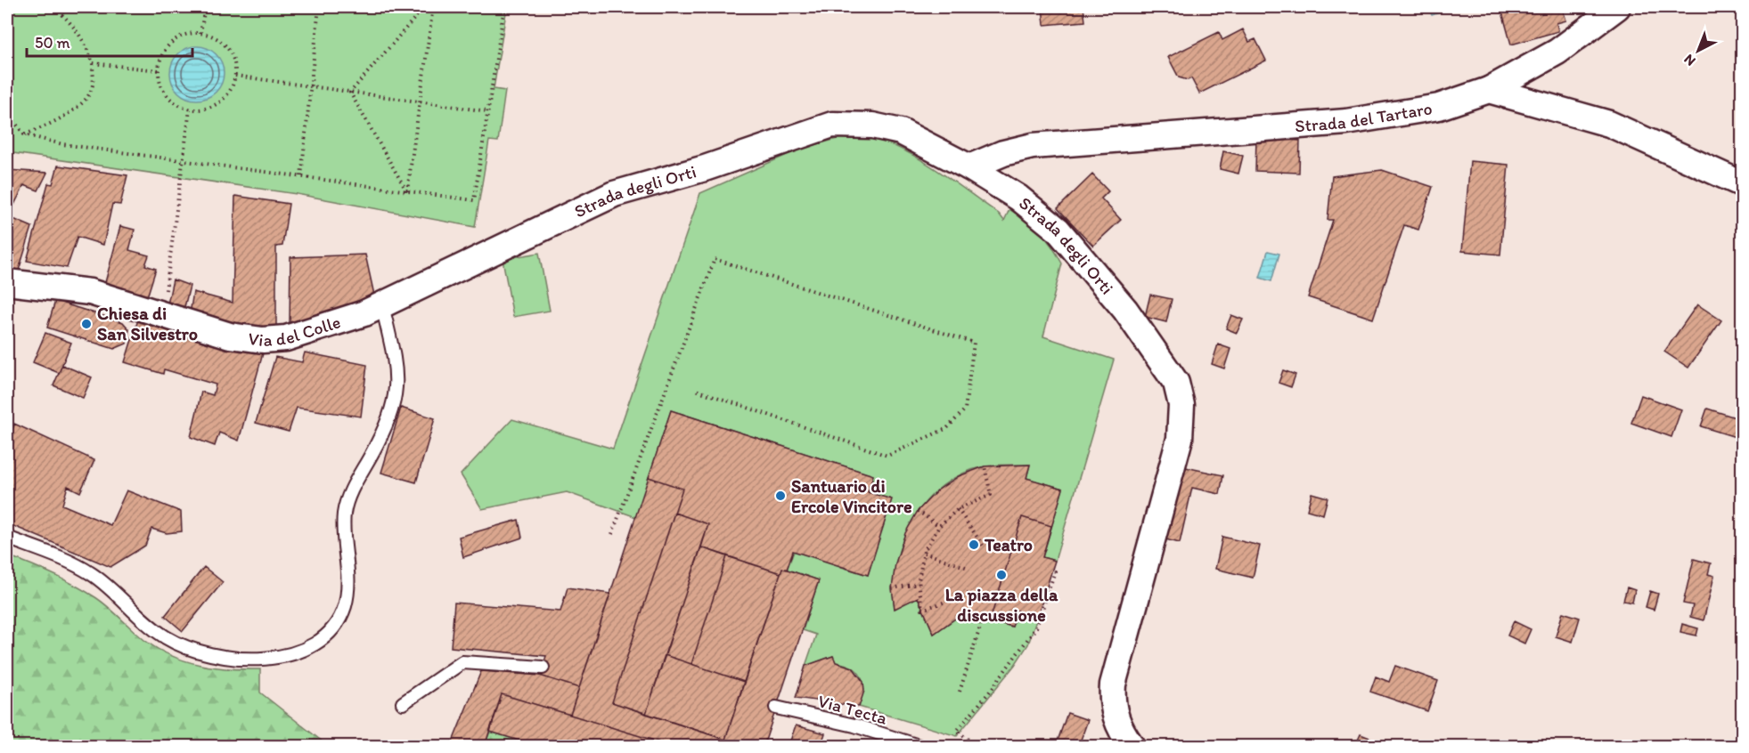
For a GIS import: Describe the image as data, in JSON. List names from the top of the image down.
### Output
{
  "streets": {
    "street": ["Strada del Tartaro", "Strada degli Orti", "Via del Colle"],
    "lane": ["Via Tecta"]
  },
  "crossings": [
    ["Strada del Tartaro", "Strada degli Orti"],
    ["Strada degli Orti", "Via del Colle"]
  ],
  "places": [
    "Chiesa di San Silvestro",
    "Santuario di Ercole Vincitore",
    "Teatro",
    "La piazza della discussione"
  ],
  "scale_bar": "50 m",
  "north": "bottom left"
}
